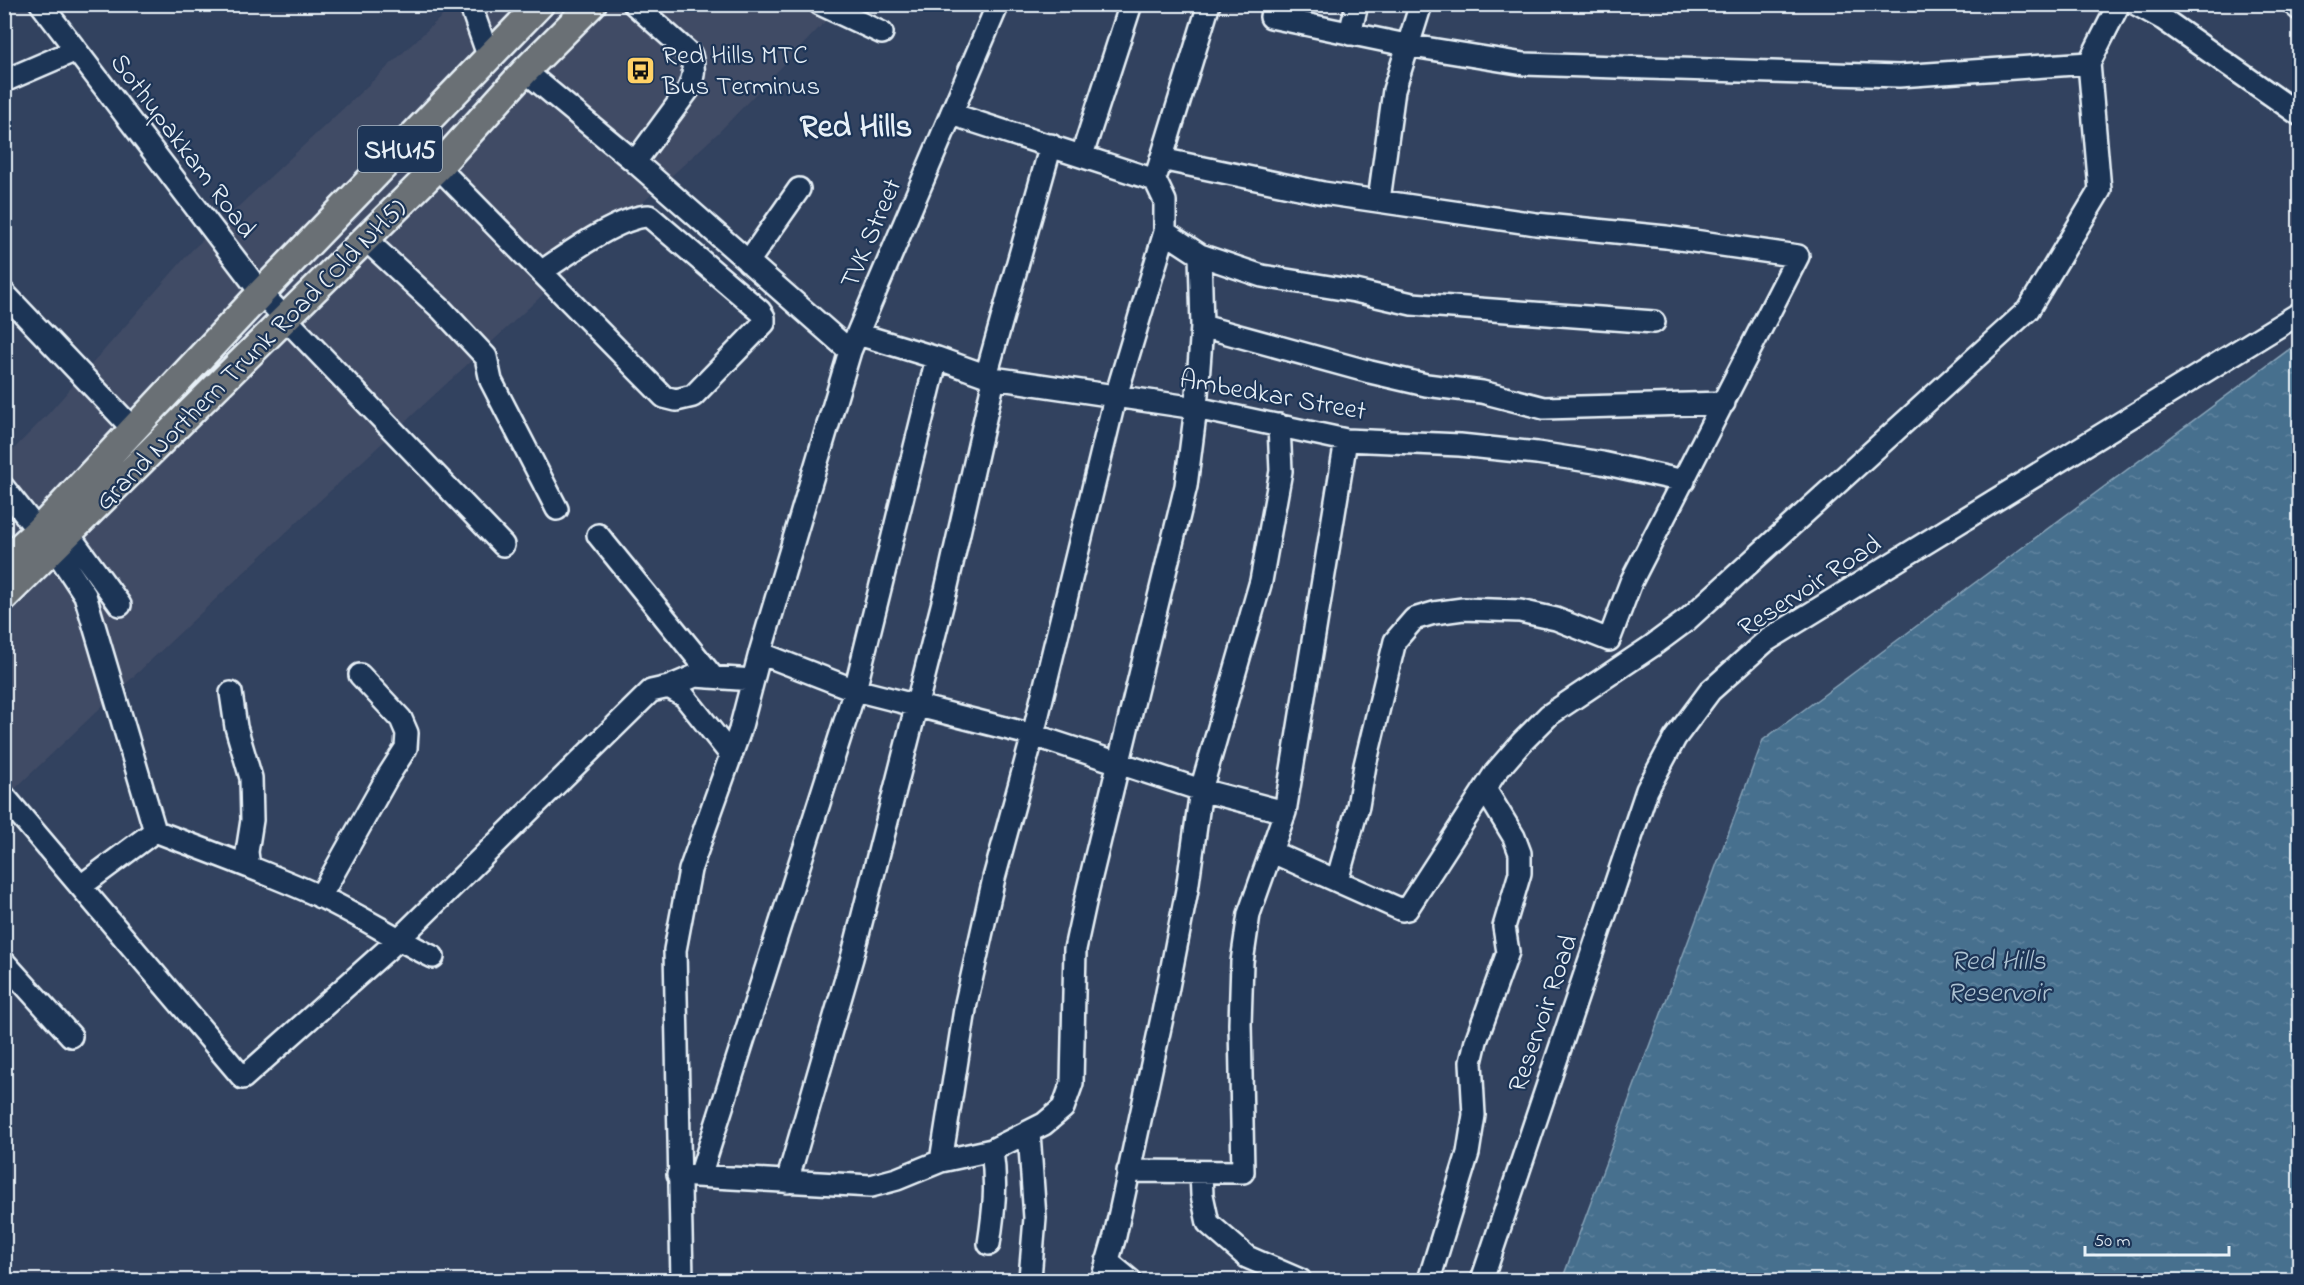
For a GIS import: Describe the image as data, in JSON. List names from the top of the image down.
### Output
{
  "streets": {
    "main road": ["SHU15", "Grand Northern Trunk Road (Old NH5)"],
    "street": [
      "Sothupakkam Road",
      "TVK Street",
      "Ambedkar Street",
      "Reservoir Road"
    ]
  },
  "crossings": [
    ["Sothupakkam Road", "Grand Northern Trunk Road (Old NH5)"],
    ["TVK Street", "Ambedkar Street"]
  ],
  "districts": ["Red Hills"],
  "water": ["Red Hills Reservoir"],
  "places": {
    "bus stop": ["Red Hills MTC Bus Terminus"]
  },
  "scale_bar": "50 m"
}
